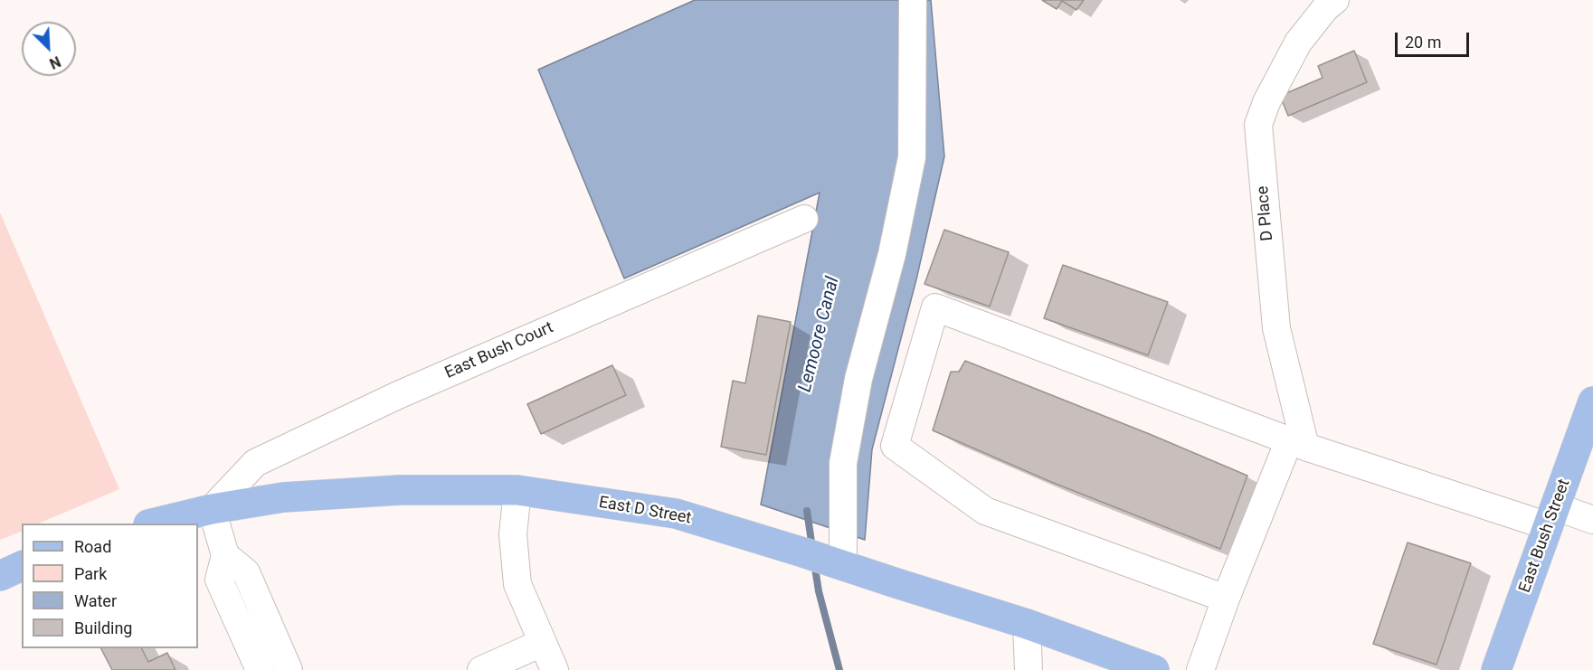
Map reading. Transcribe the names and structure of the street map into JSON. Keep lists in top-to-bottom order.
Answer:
{
  "streets": {
    "main road": ["East D Street", "East Bush Street"],
    "street": ["D Place", "East Bush Court"]
  },
  "crossings": [
    ["East Bush Court", "East D Street"]
  ],
  "water": ["Lemoore Canal"],
  "legend": [
    "Road",
    "Park",
    "Water",
    "Building"
  ],
  "scale_bar": "20 m",
  "north": "bottom right"
}
